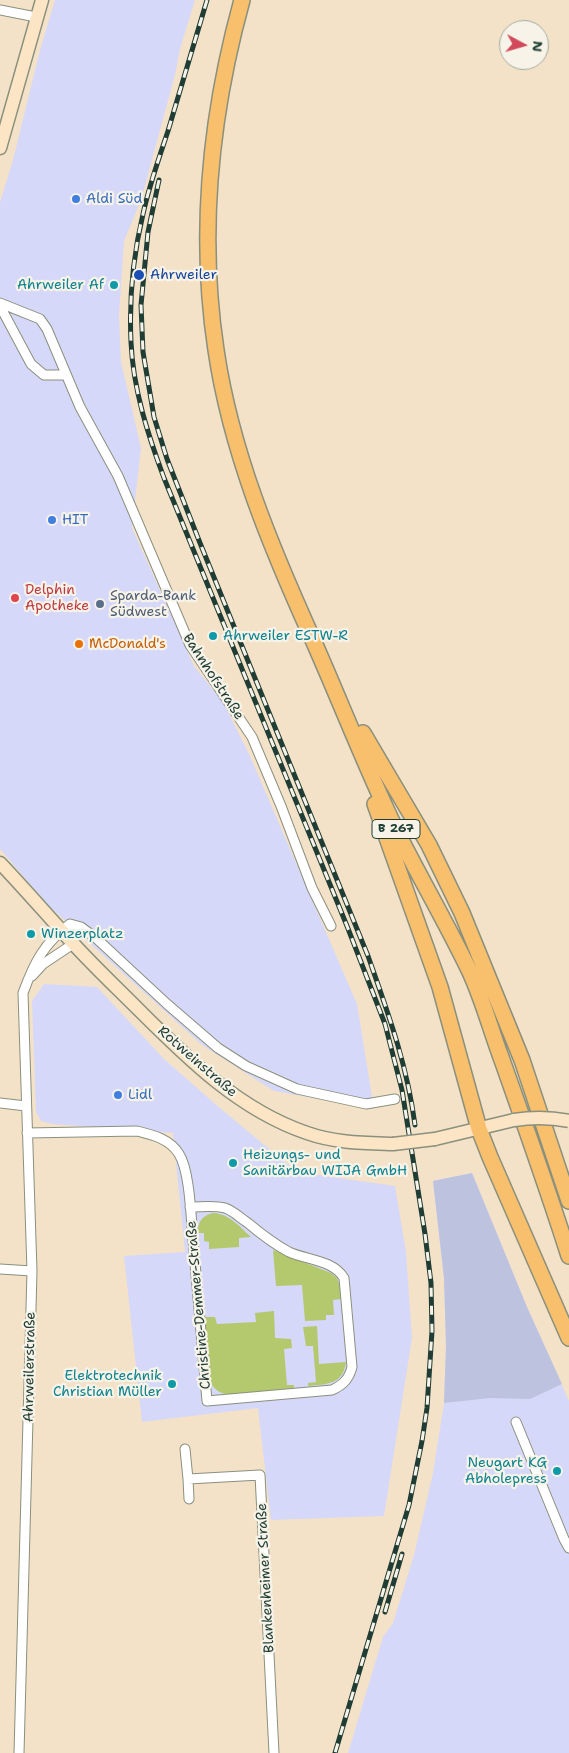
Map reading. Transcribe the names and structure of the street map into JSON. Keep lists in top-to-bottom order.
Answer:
{
  "streets": {
    "main road": ["B 267", "Rotweinstraße"],
    "street": [
      "Bahnhofstraße",
      "Christine-Demmer-Straße",
      "Ahrweilerstraße",
      "Blankenheimer Straße"
    ]
  },
  "crossings": [
    ["B 267", "Rotweinstraße"],
    ["Rotweinstraße", "Ahrweilerstraße"],
    ["Christine-Demmer-Straße", "Ahrweilerstraße"]
  ],
  "places": [
    "Aldi Süd",
    "Ahrweiler",
    "Ahrweiler Af",
    "HIT",
    "Delphin Apotheke",
    "Sparda-Bank Südwest",
    "Ahrweiler ESTW-R",
    "McDonald's",
    "Winzerplatz",
    "Lidl",
    "Heizungs- und Sanitärbau WIJA GmbH",
    "Elektrotechnik Christian Müller",
    "Neugart KG Abholepress"
  ],
  "north": "right"
}
